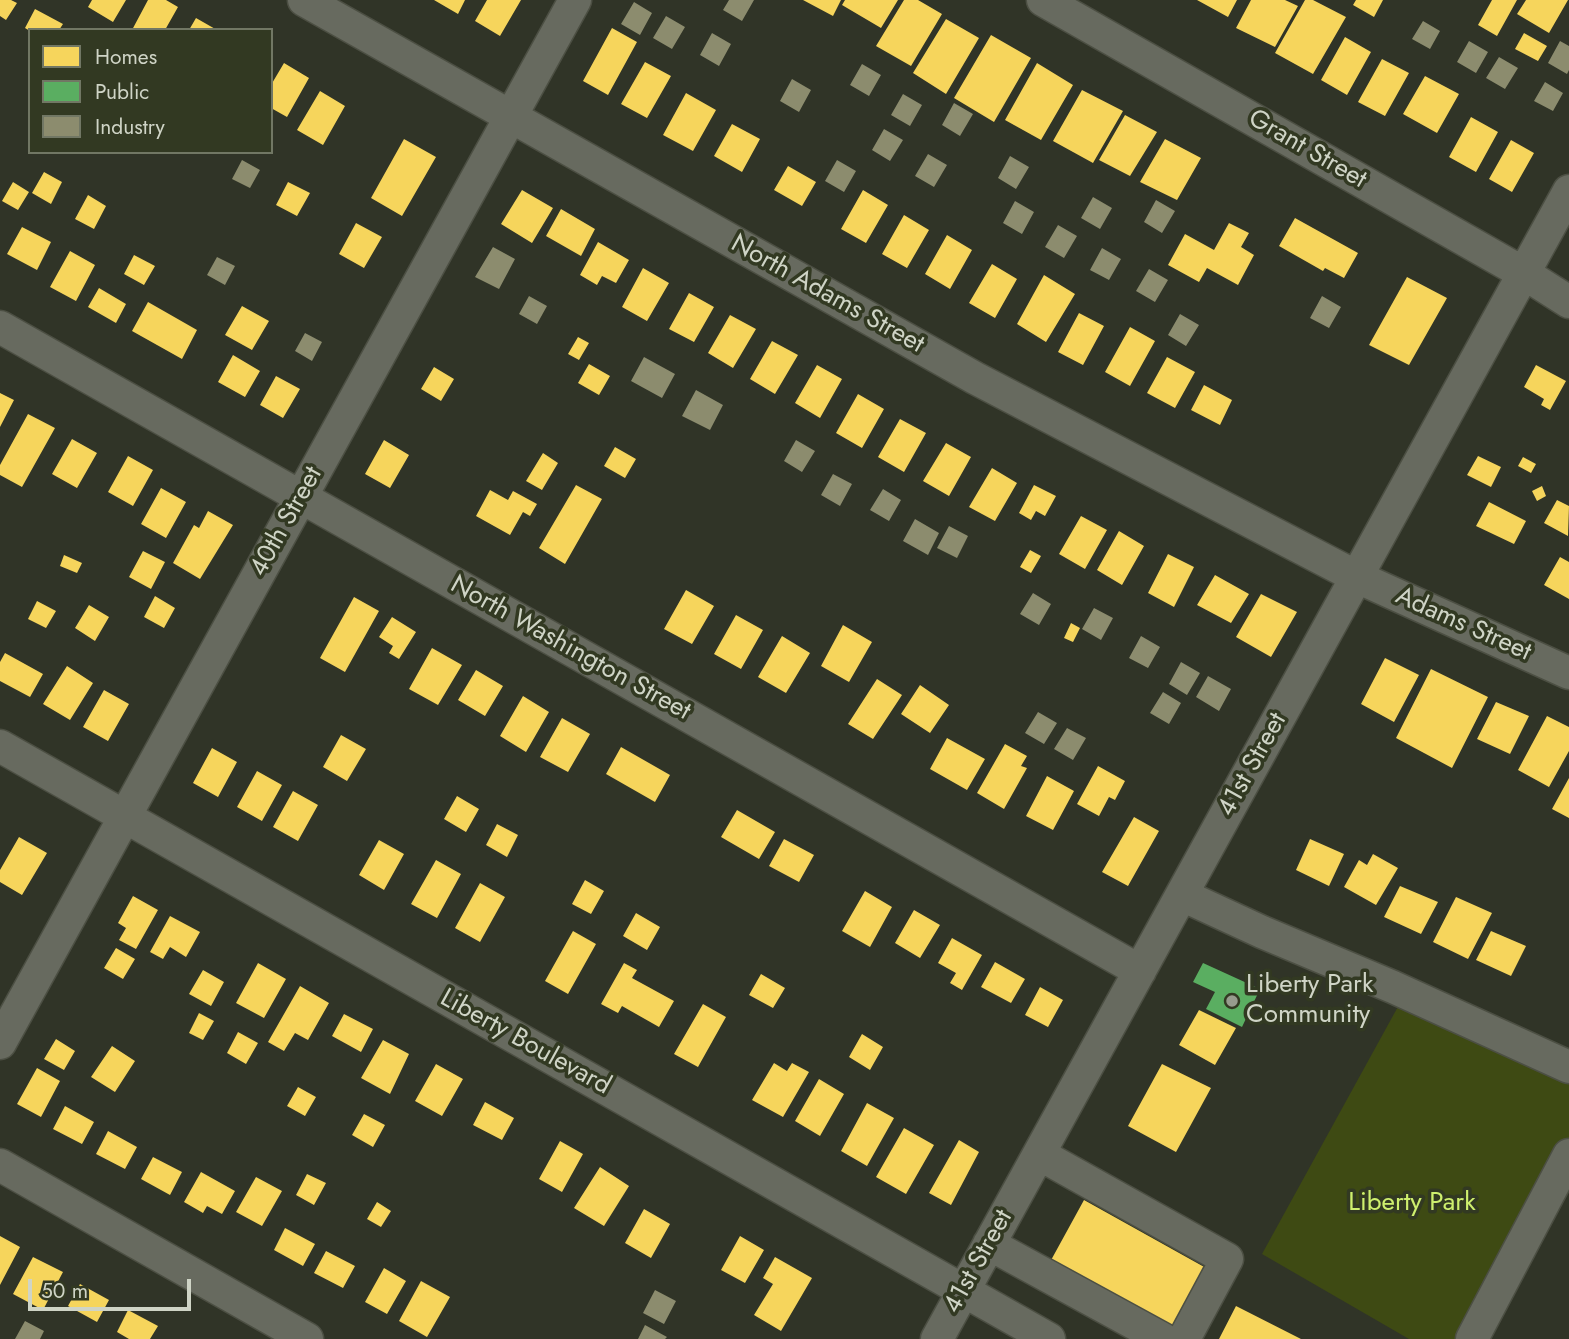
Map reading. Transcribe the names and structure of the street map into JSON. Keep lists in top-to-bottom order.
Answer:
{
  "streets": {
    "street": [
      "Grant Street",
      "North Adams Street",
      "40th Street",
      "Adams Street",
      "North Washington Street",
      "41st Street",
      "Liberty Boulevard"
    ]
  },
  "crossings": [
    ["Grant Street", "41st Street"],
    ["North Adams Street", "40th Street"],
    ["North Adams Street", "Adams Street"],
    ["North Adams Street", "41st Street"],
    ["40th Street", "North Washington Street"],
    ["40th Street", "Liberty Boulevard"],
    ["Adams Street", "41st Street"],
    ["North Washington Street", "41st Street"],
    ["41st Street", "Liberty Boulevard"]
  ],
  "parks": ["Liberty Park"],
  "places": ["Liberty Park Community"],
  "legend": ["Homes", "Public", "Industry"],
  "scale_bar": "50 m"
}
